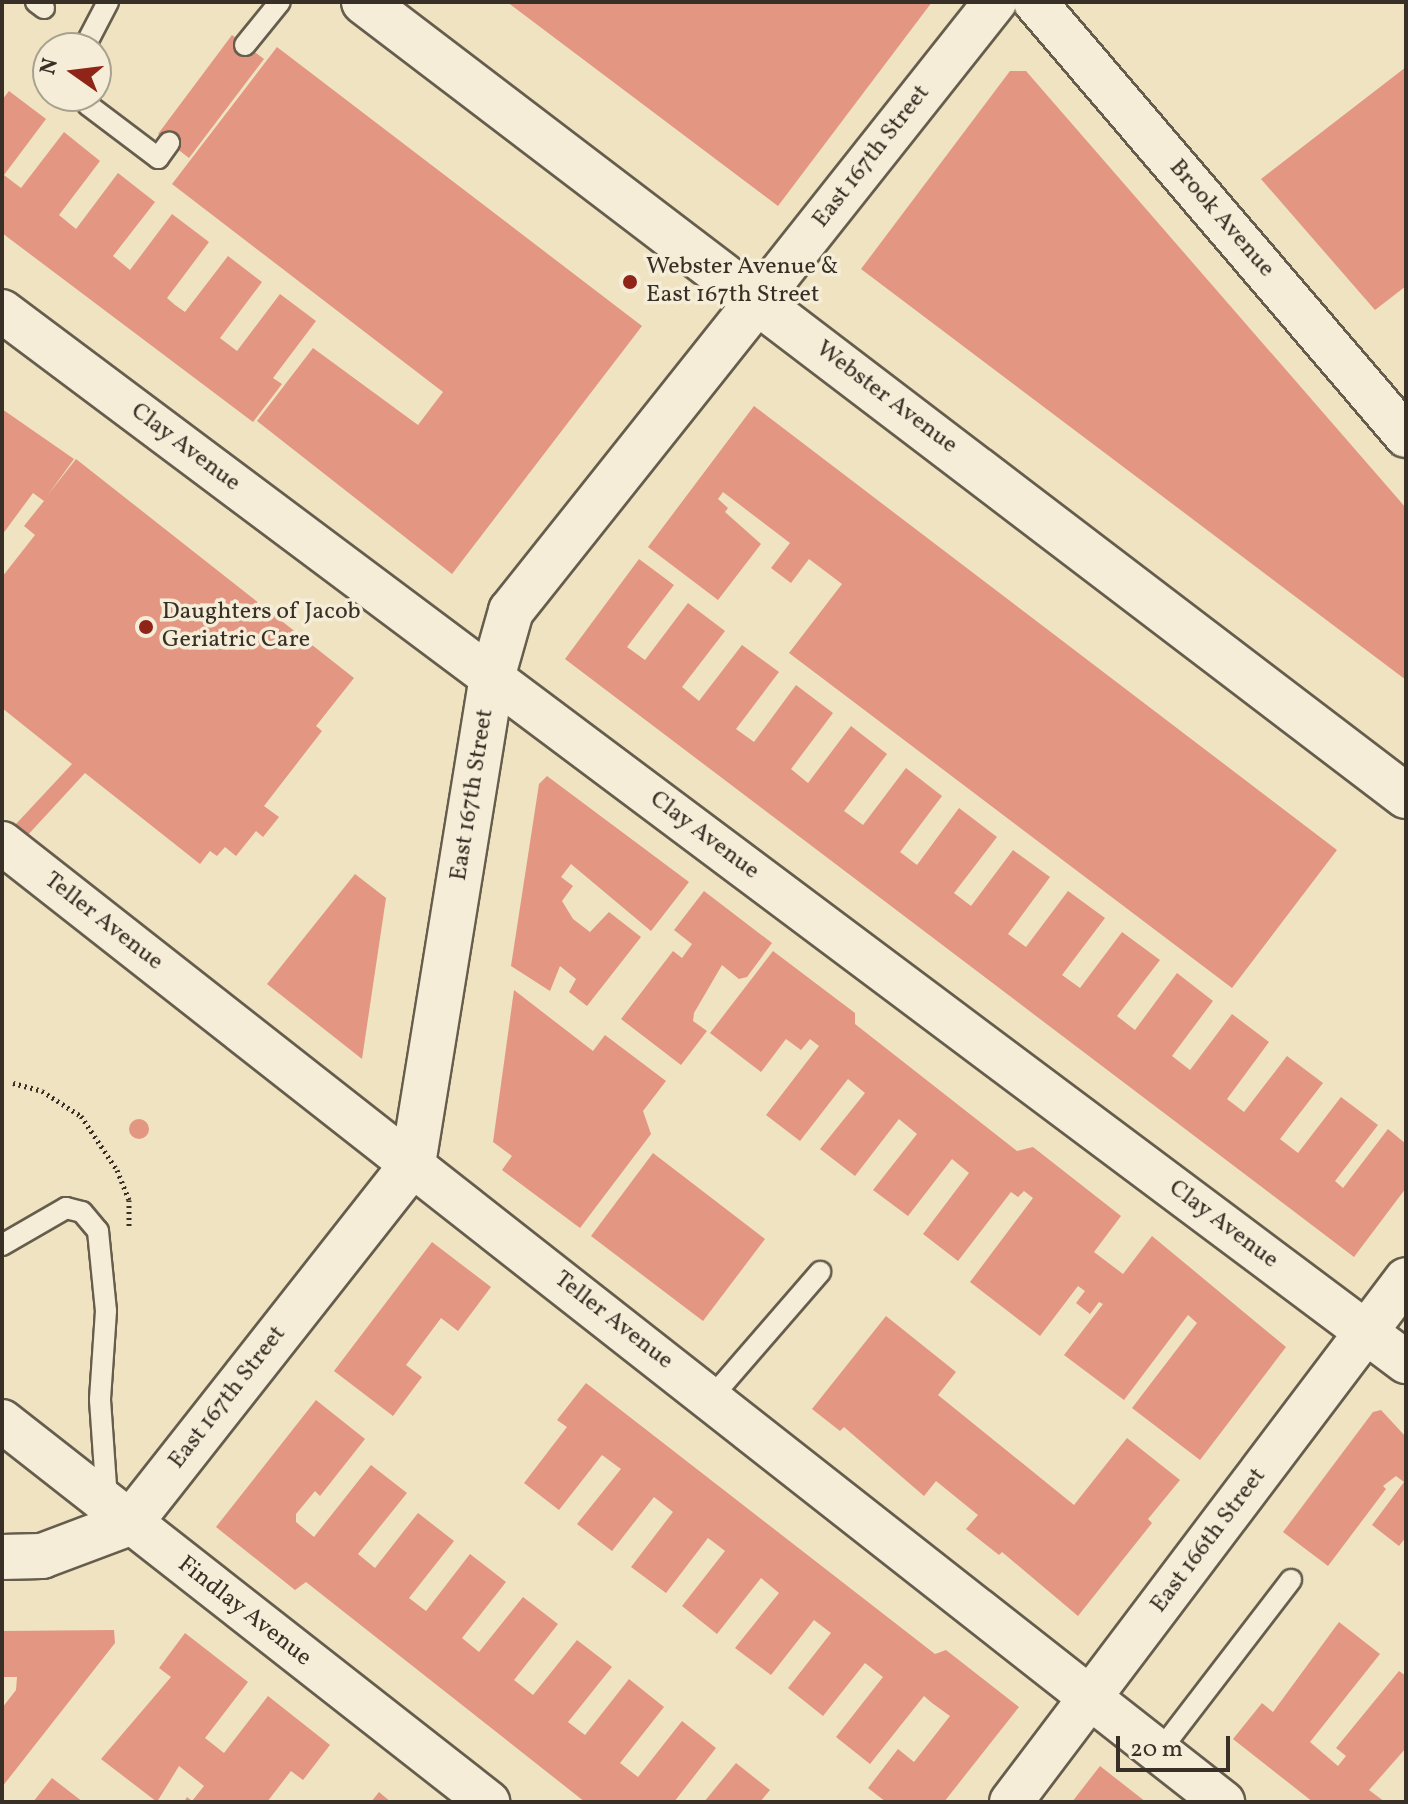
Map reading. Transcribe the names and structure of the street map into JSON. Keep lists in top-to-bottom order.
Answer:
{
  "streets": {
    "street": [
      "East 167th Street",
      "Brook Avenue",
      "Webster Avenue",
      "Clay Avenue",
      "Teller Avenue",
      "East 166th Street",
      "Findlay Avenue"
    ]
  },
  "crossings": [
    ["East 167th Street", "Webster Avenue"],
    ["East 167th Street", "Clay Avenue"],
    ["East 167th Street", "Teller Avenue"],
    ["East 167th Street", "Findlay Avenue"],
    ["Clay Avenue", "East 166th Street"],
    ["Teller Avenue", "East 166th Street"]
  ],
  "places": ["Webster Avenue & East 167th Street", "Daughters of Jacob Geriatric Care"],
  "scale_bar": "20 m",
  "north": "left"
}
